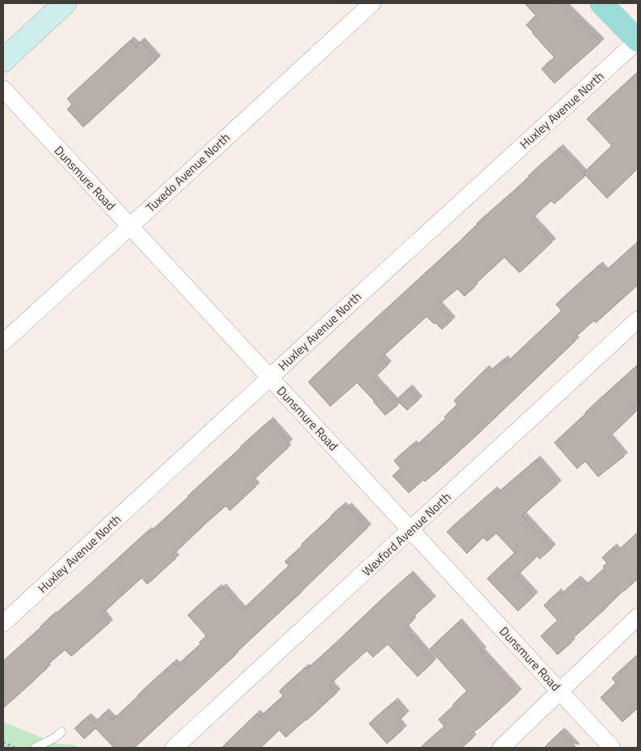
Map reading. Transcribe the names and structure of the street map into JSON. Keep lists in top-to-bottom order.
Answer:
{
  "streets": {
    "street": [
      "Huxley Avenue North",
      "Tuxedo Avenue North",
      "Dunsmure Road",
      "Wexford Avenue North"
    ]
  },
  "crossings": [
    ["Huxley Avenue North", "Dunsmure Road"],
    ["Tuxedo Avenue North", "Dunsmure Road"],
    ["Dunsmure Road", "Wexford Avenue North"]
  ]
}
